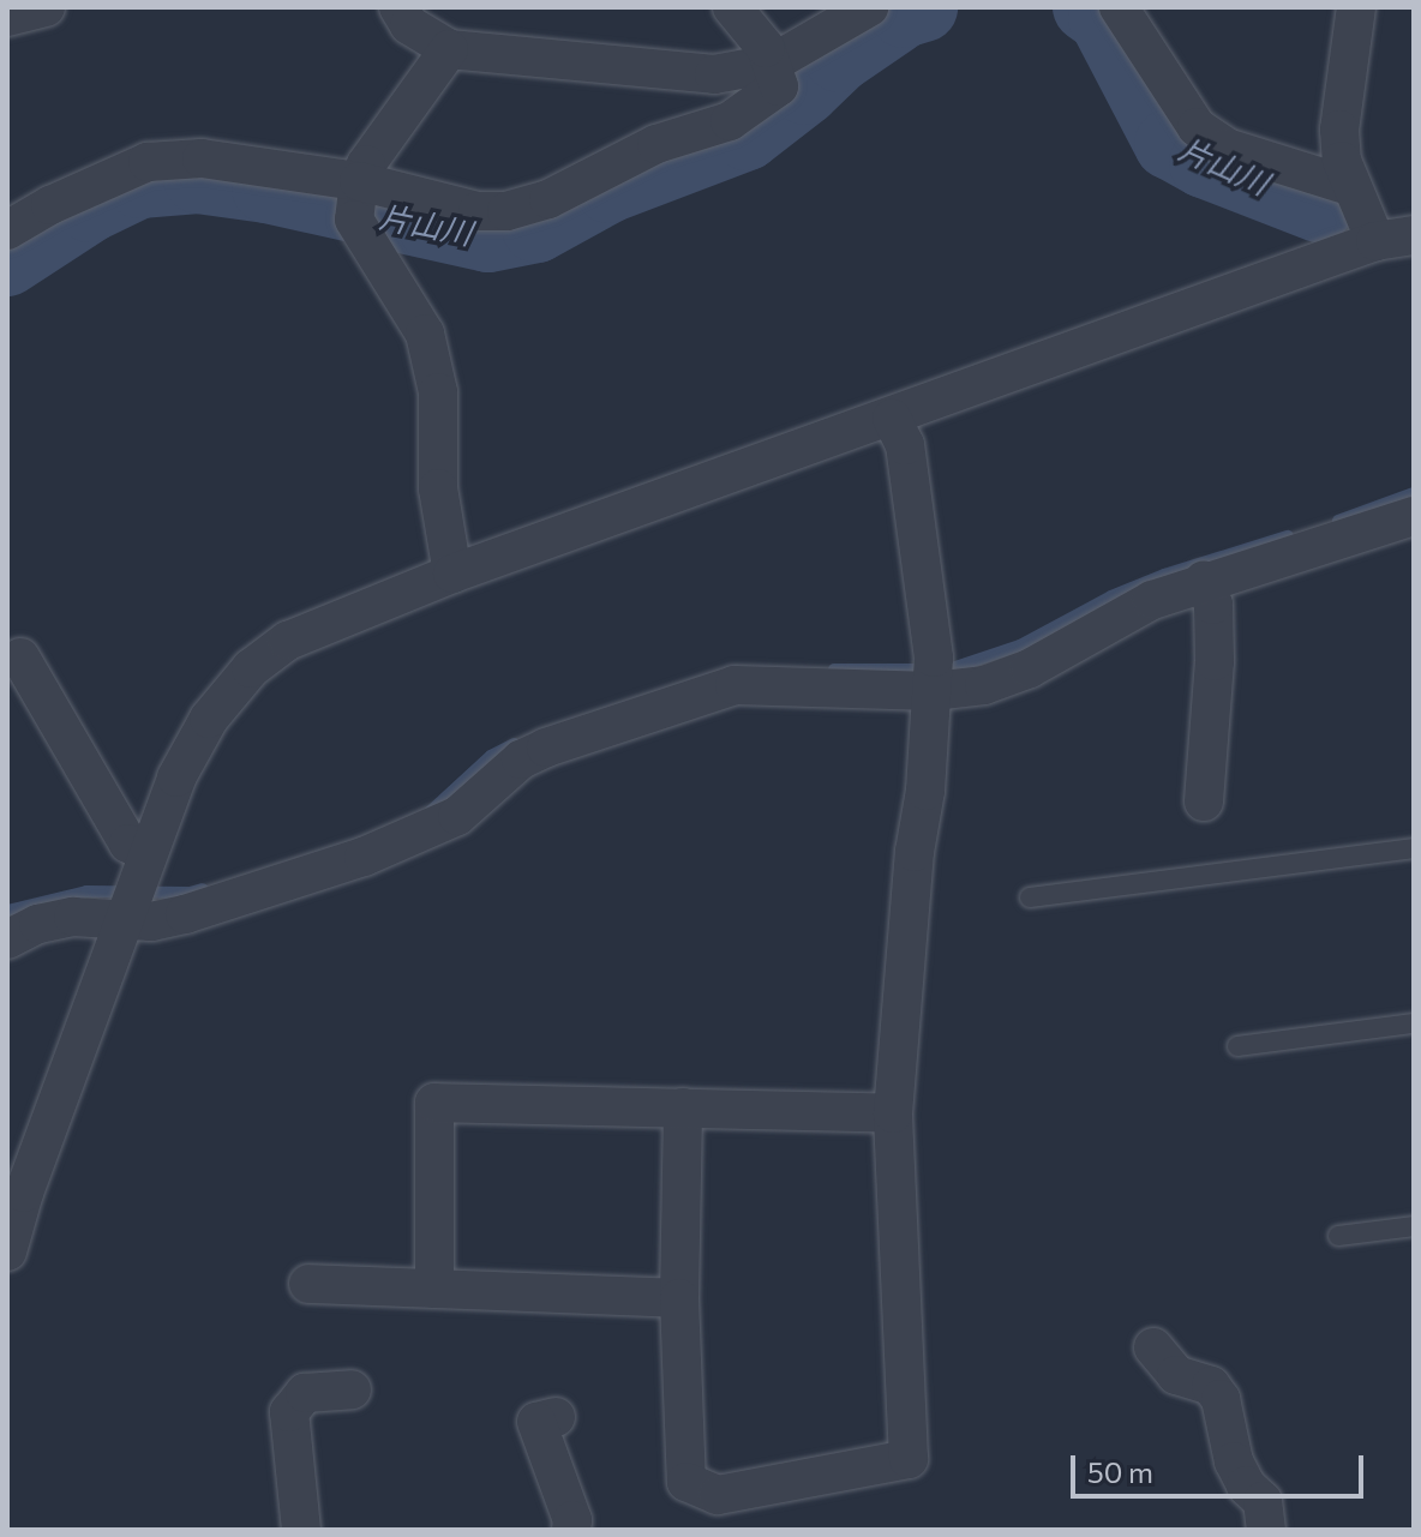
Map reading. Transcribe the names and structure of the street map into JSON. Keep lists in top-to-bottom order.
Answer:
{
  "water": ["片山川"],
  "scale_bar": "50 m"
}
